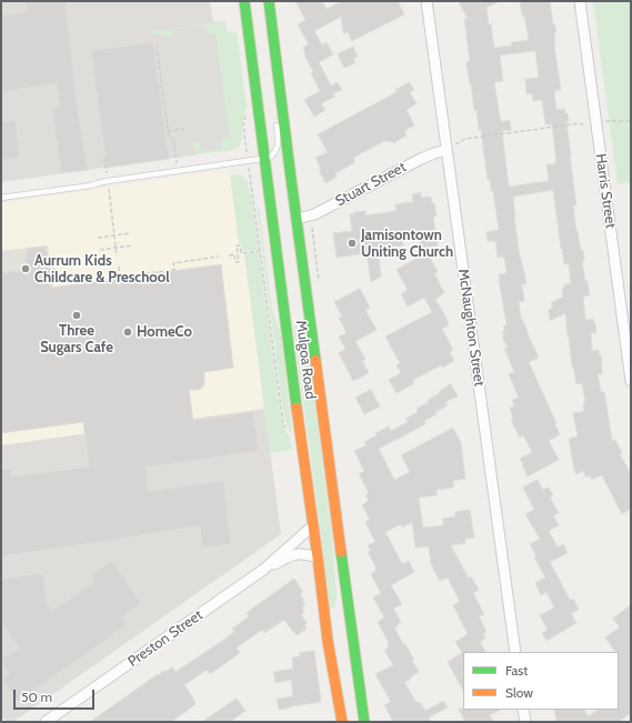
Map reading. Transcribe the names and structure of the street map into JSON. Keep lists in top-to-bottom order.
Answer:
{
  "streets": {
    "main road": ["Mulgoa Road"],
    "street": [
      "Stuart Street",
      "Harris Street",
      "McNaughton Street",
      "Preston Street"
    ]
  },
  "crossings": [
    ["Stuart Street", "McNaughton Street"],
    ["Stuart Street", "Mulgoa Road"],
    ["Mulgoa Road", "Preston Street"]
  ],
  "places": [
    "Jamisontown Uniting Church",
    "Aurrum Kids Childcare & Preschool",
    "Three Sugars Cafe",
    "HomeCo"
  ],
  "legend": ["Fast", "Slow"],
  "scale_bar": "50 m"
}
